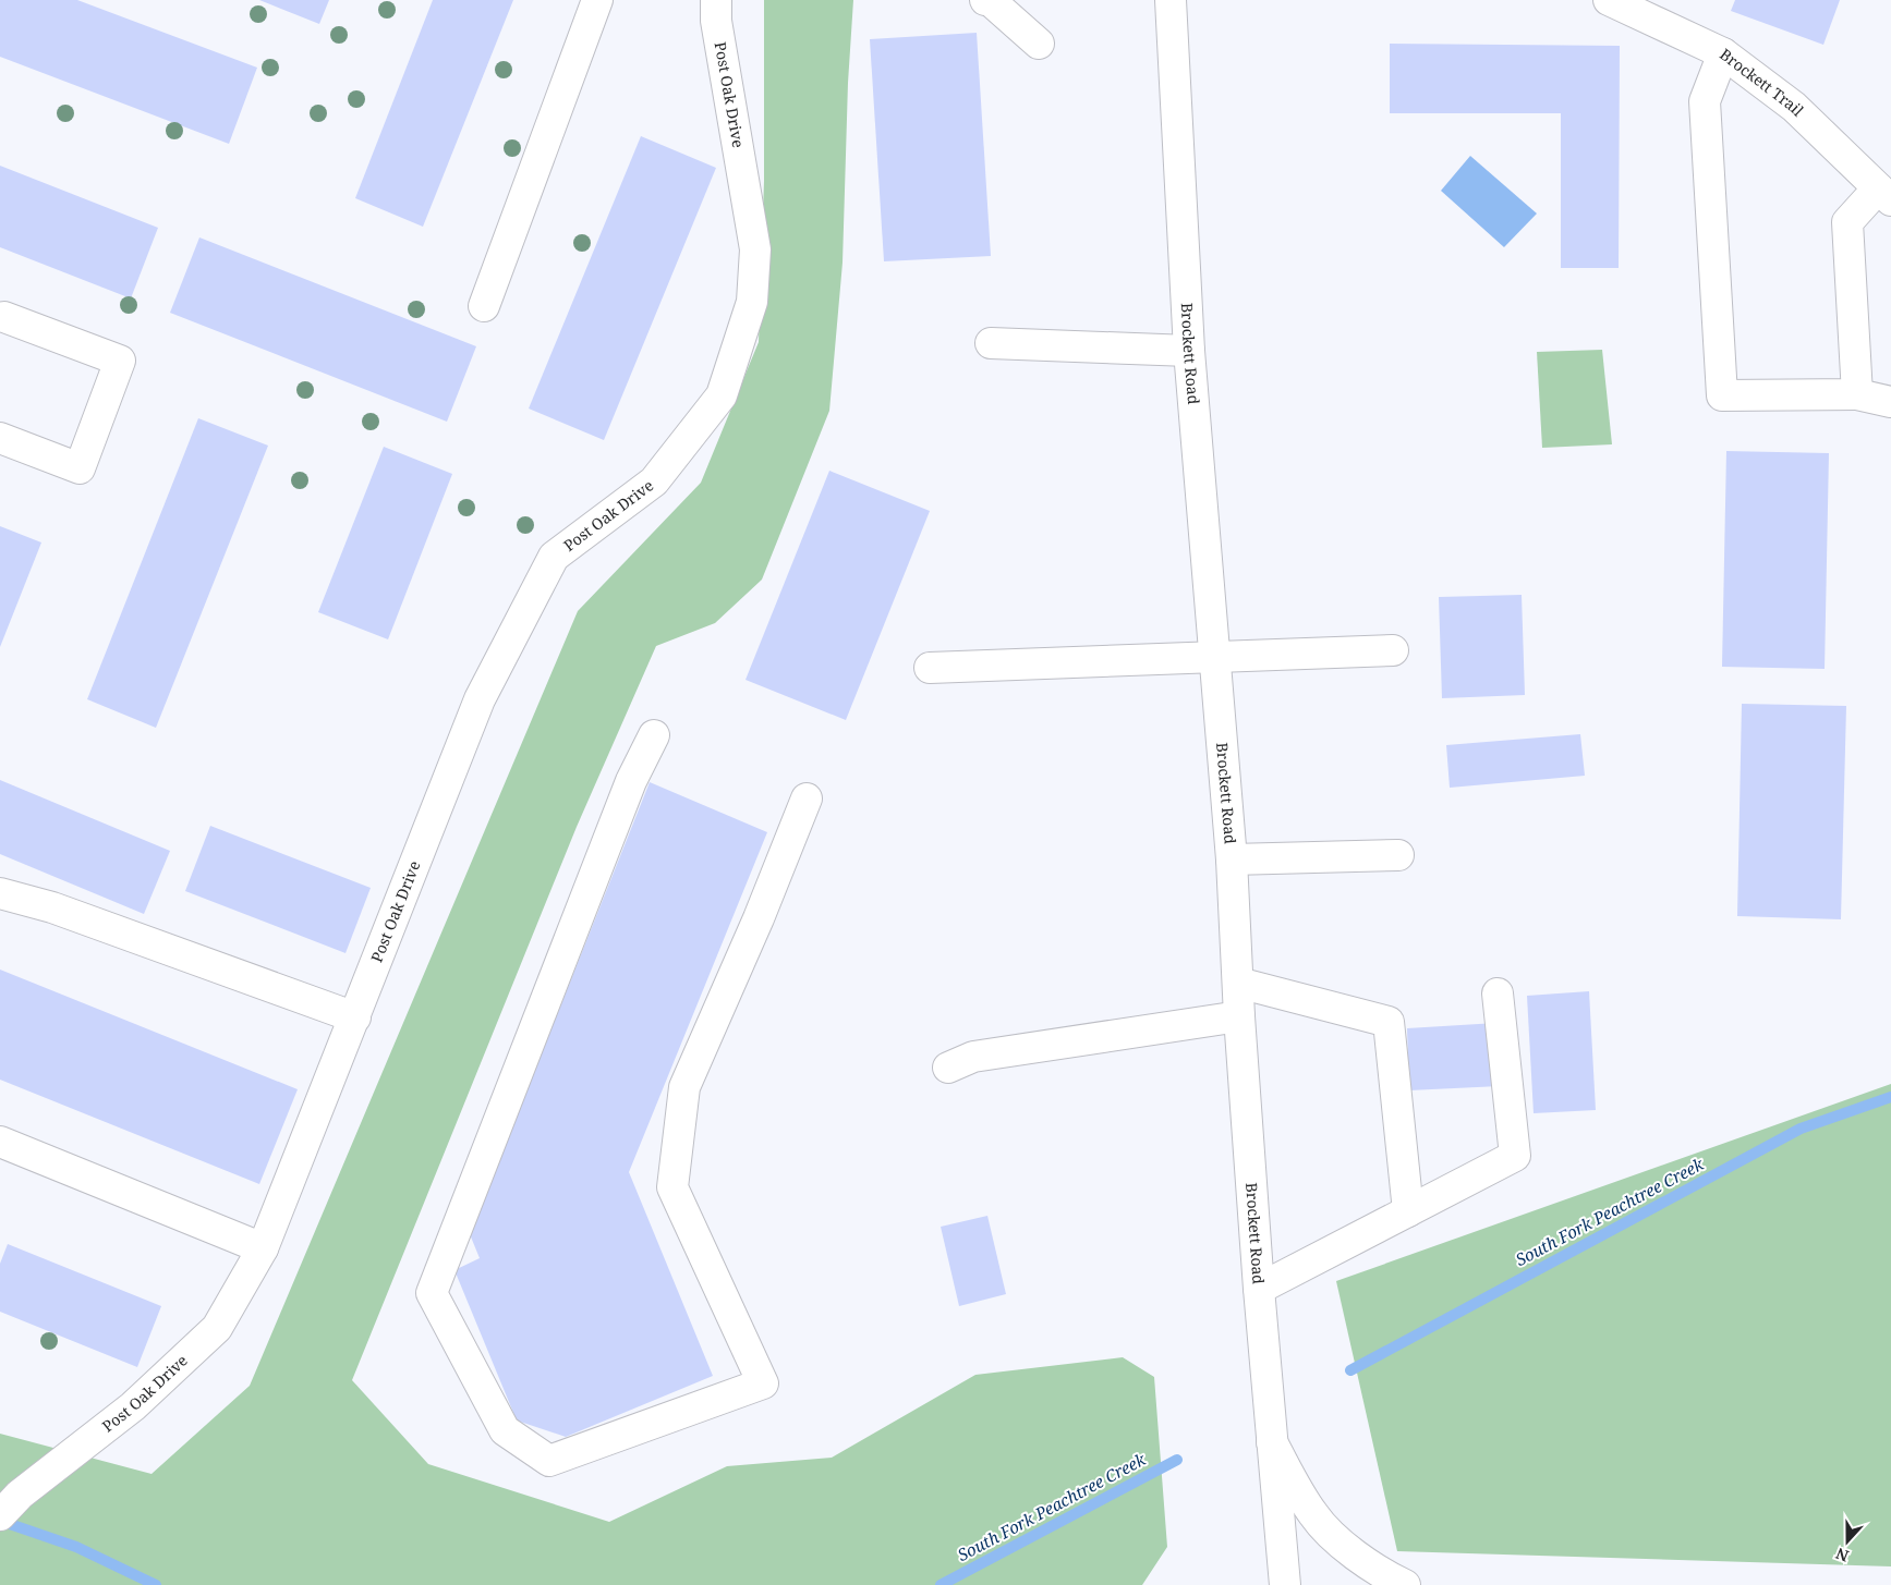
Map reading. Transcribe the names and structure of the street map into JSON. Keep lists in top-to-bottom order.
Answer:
{
  "streets": {
    "main road": ["Brockett Trail", "Post Oak Drive", "Brockett Road"]
  },
  "water": ["South Fork Peachtree Creek"],
  "north": "bottom"
}
